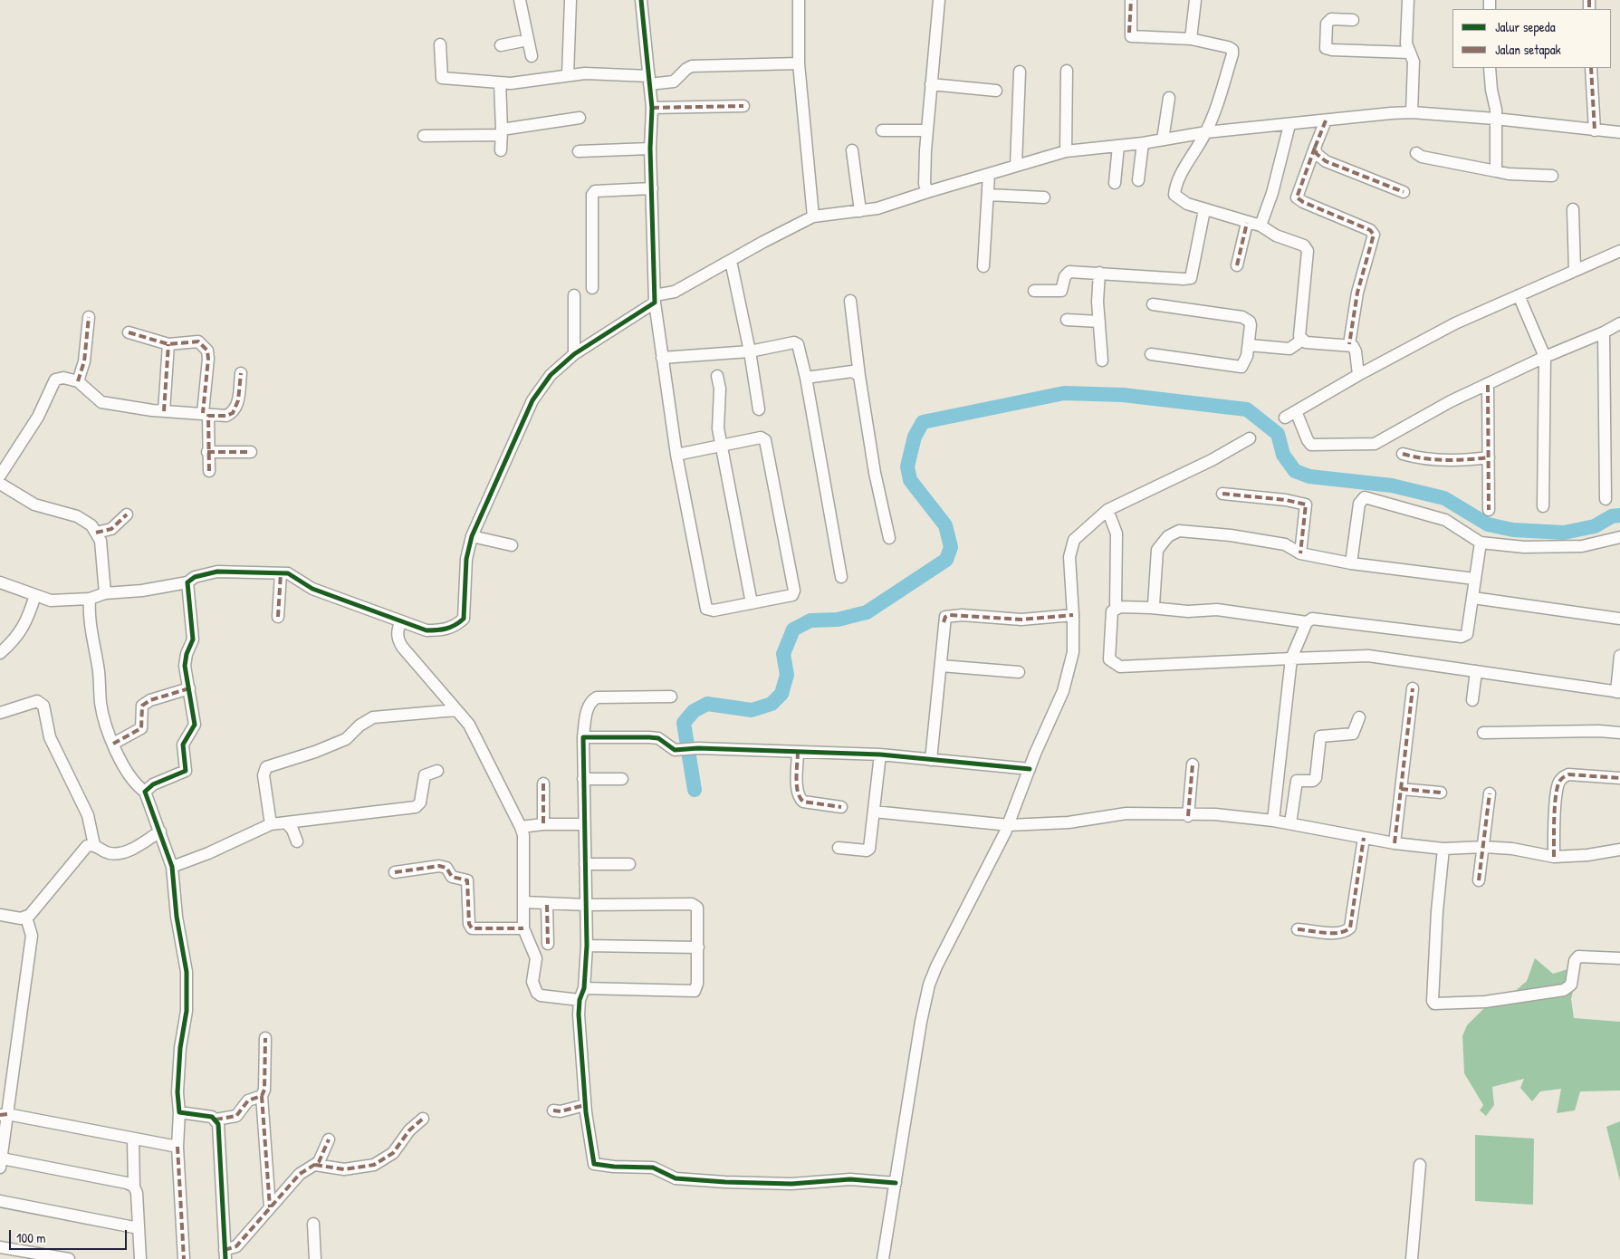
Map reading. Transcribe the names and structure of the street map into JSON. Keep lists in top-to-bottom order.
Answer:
{
  "legend": ["Jalur sepeda", "Jalan setapak"],
  "scale_bar": "100 m"
}
